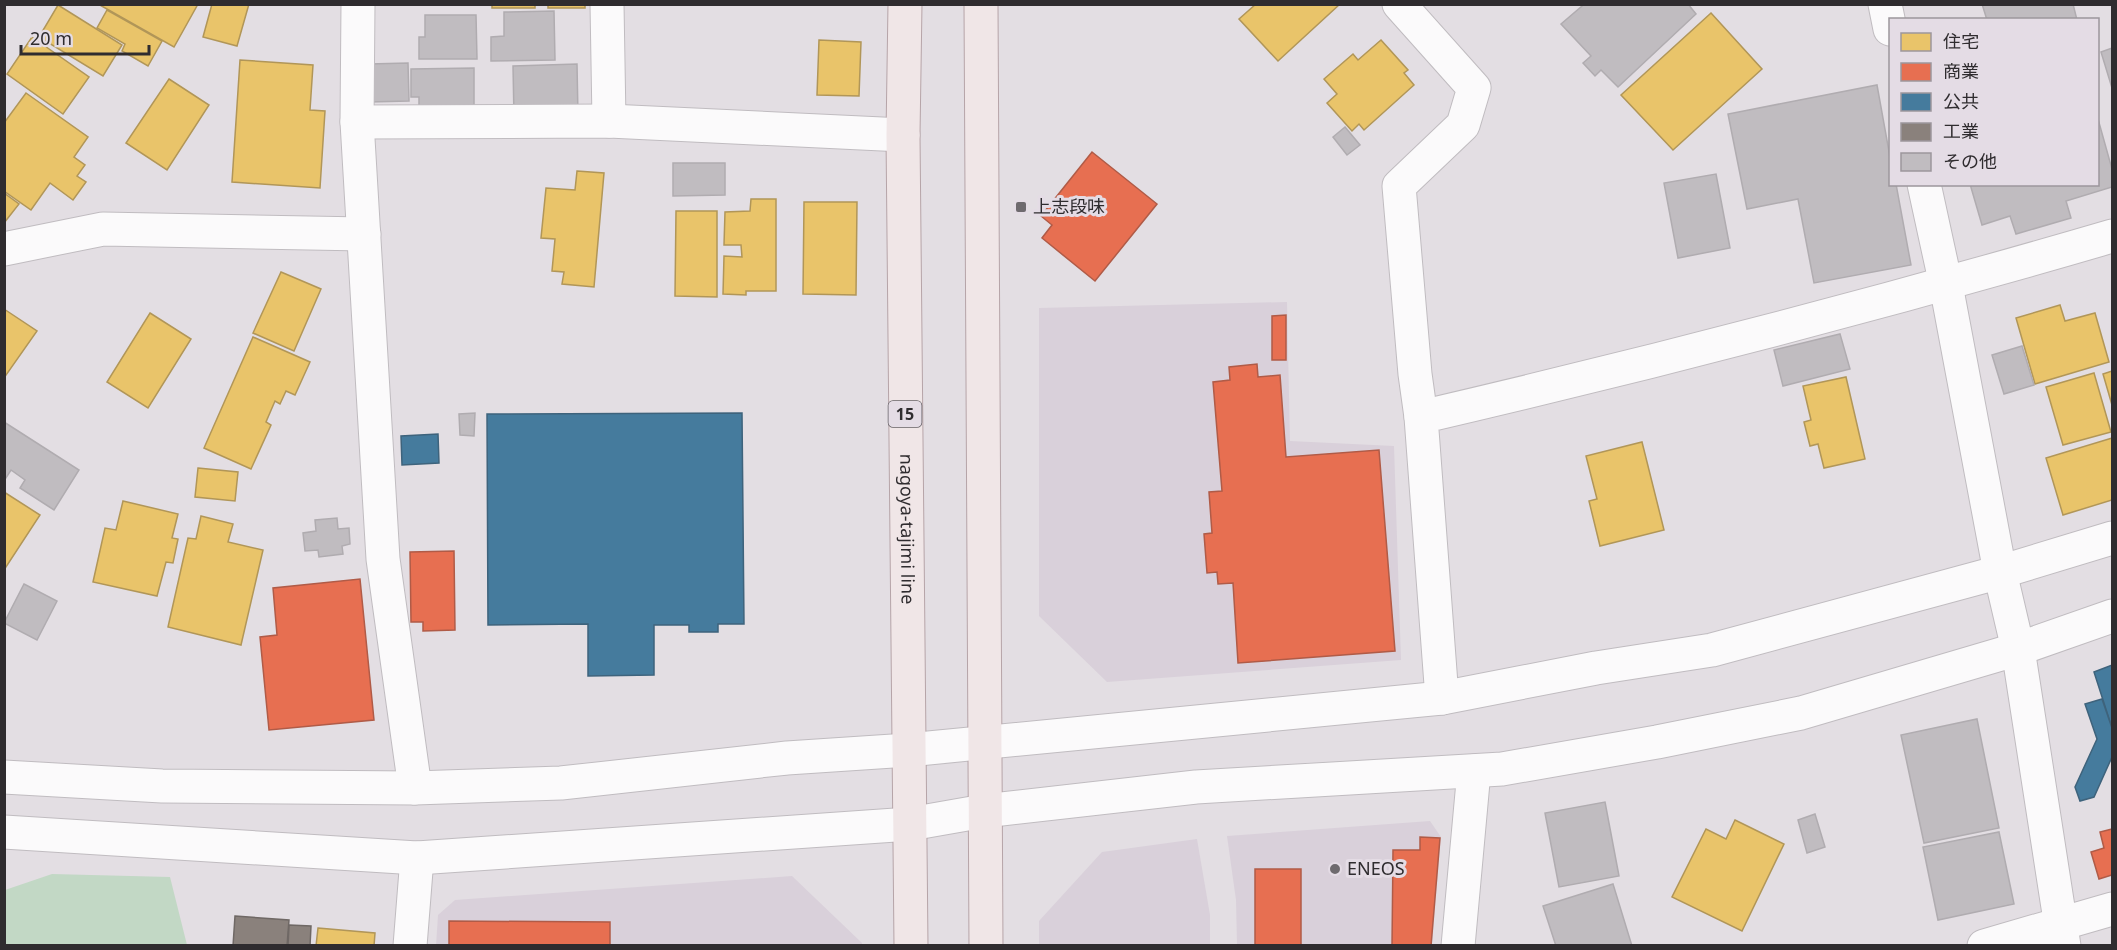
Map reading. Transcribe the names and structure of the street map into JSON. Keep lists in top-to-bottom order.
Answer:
{
  "streets": {
    "main road": ["15", "nagoya-tajimi line"]
  },
  "places": {
    "transit": ["上志段味"],
    "other": ["ENEOS"]
  },
  "legend": [
    "住宅",
    "商業",
    "公共",
    "工業",
    "その他"
  ],
  "scale_bar": "20 m"
}
